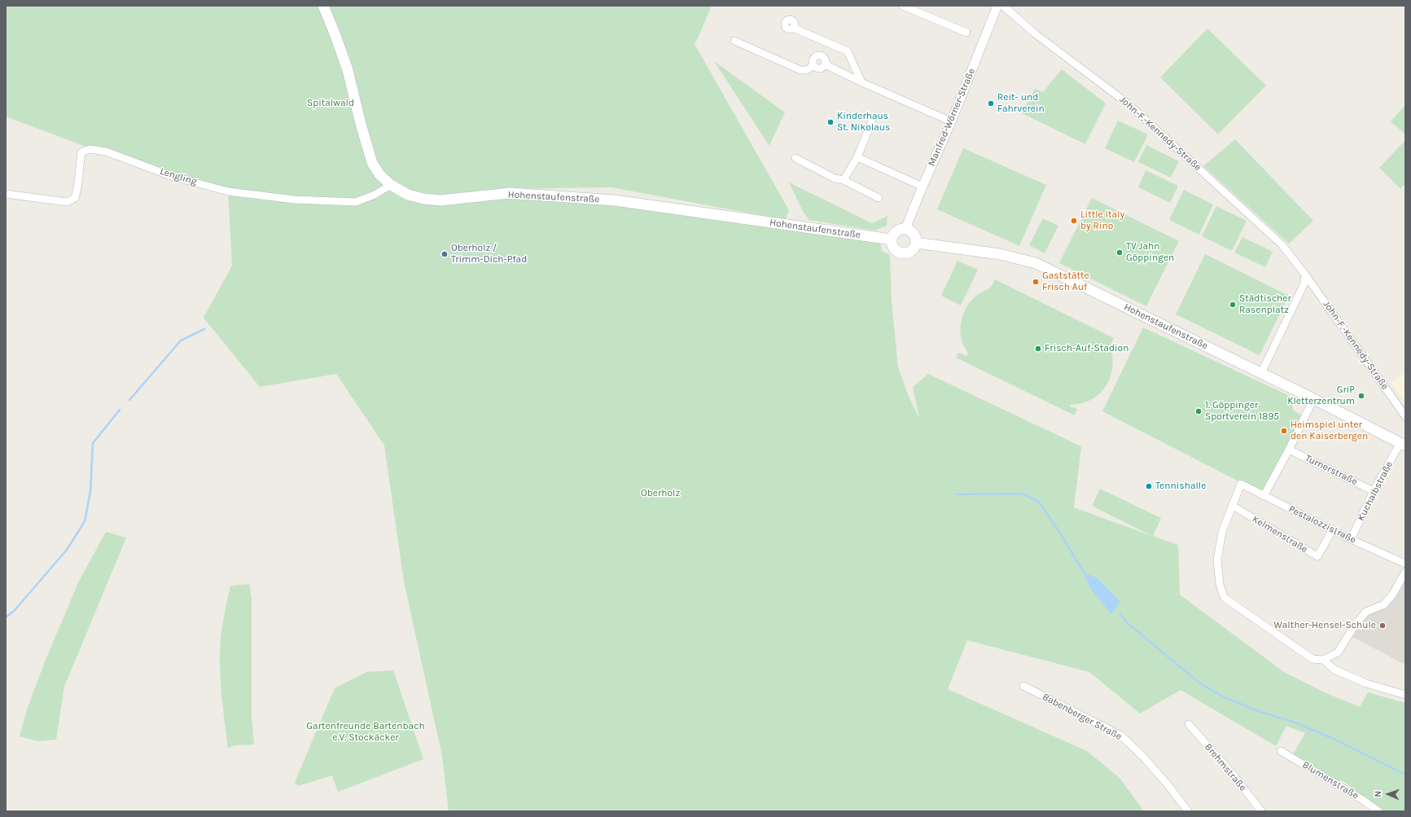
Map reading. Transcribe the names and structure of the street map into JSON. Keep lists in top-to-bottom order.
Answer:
{
  "streets": {
    "main road": ["Hohenstaufenstraße"],
    "street": [
      "Manfred-Wörner-Straße",
      "John-F.-Kennedy-Straße",
      "Lengling",
      "Turnerstraße",
      "Kuchalbstraße",
      "Pestalozzistraße",
      "Kelmenstraße",
      "Babenberger Straße",
      "Brehmstraße",
      "Blumenstraße"
    ]
  },
  "crossings": [
    ["Manfred-Wörner-Straße", "Hohenstaufenstraße"],
    ["Lengling", "Hohenstaufenstraße"],
    ["Hohenstaufenstraße", "Kuchalbstraße"],
    ["Turnerstraße", "Kuchalbstraße"],
    ["Kuchalbstraße", "Pestalozzistraße"],
    ["Pestalozzistraße", "Kelmenstraße"]
  ],
  "parks": ["Spitalwald", "Oberholz", "Gartenfreunde Bartenbach e.V. Stockäcker"],
  "places": [
    "Reit- und Fahrverein",
    "Kinderhaus St. Nikolaus",
    "Little Italy by Rino",
    "TV Jahn Göppingen",
    "Oberholz / Trimm-Dich-Pfad",
    "Gaststätte Frisch Auf",
    "Städtischer Rasenplatz",
    "Frisch-Auf-Stadion",
    "GriP Kletterzentrum",
    "1. Göppinger Sportverein 1895",
    "Heimspiel unter den Kaiserbergen",
    "Tennishalle",
    "Walther-Hensel-Schule"
  ],
  "north": "left"
}
